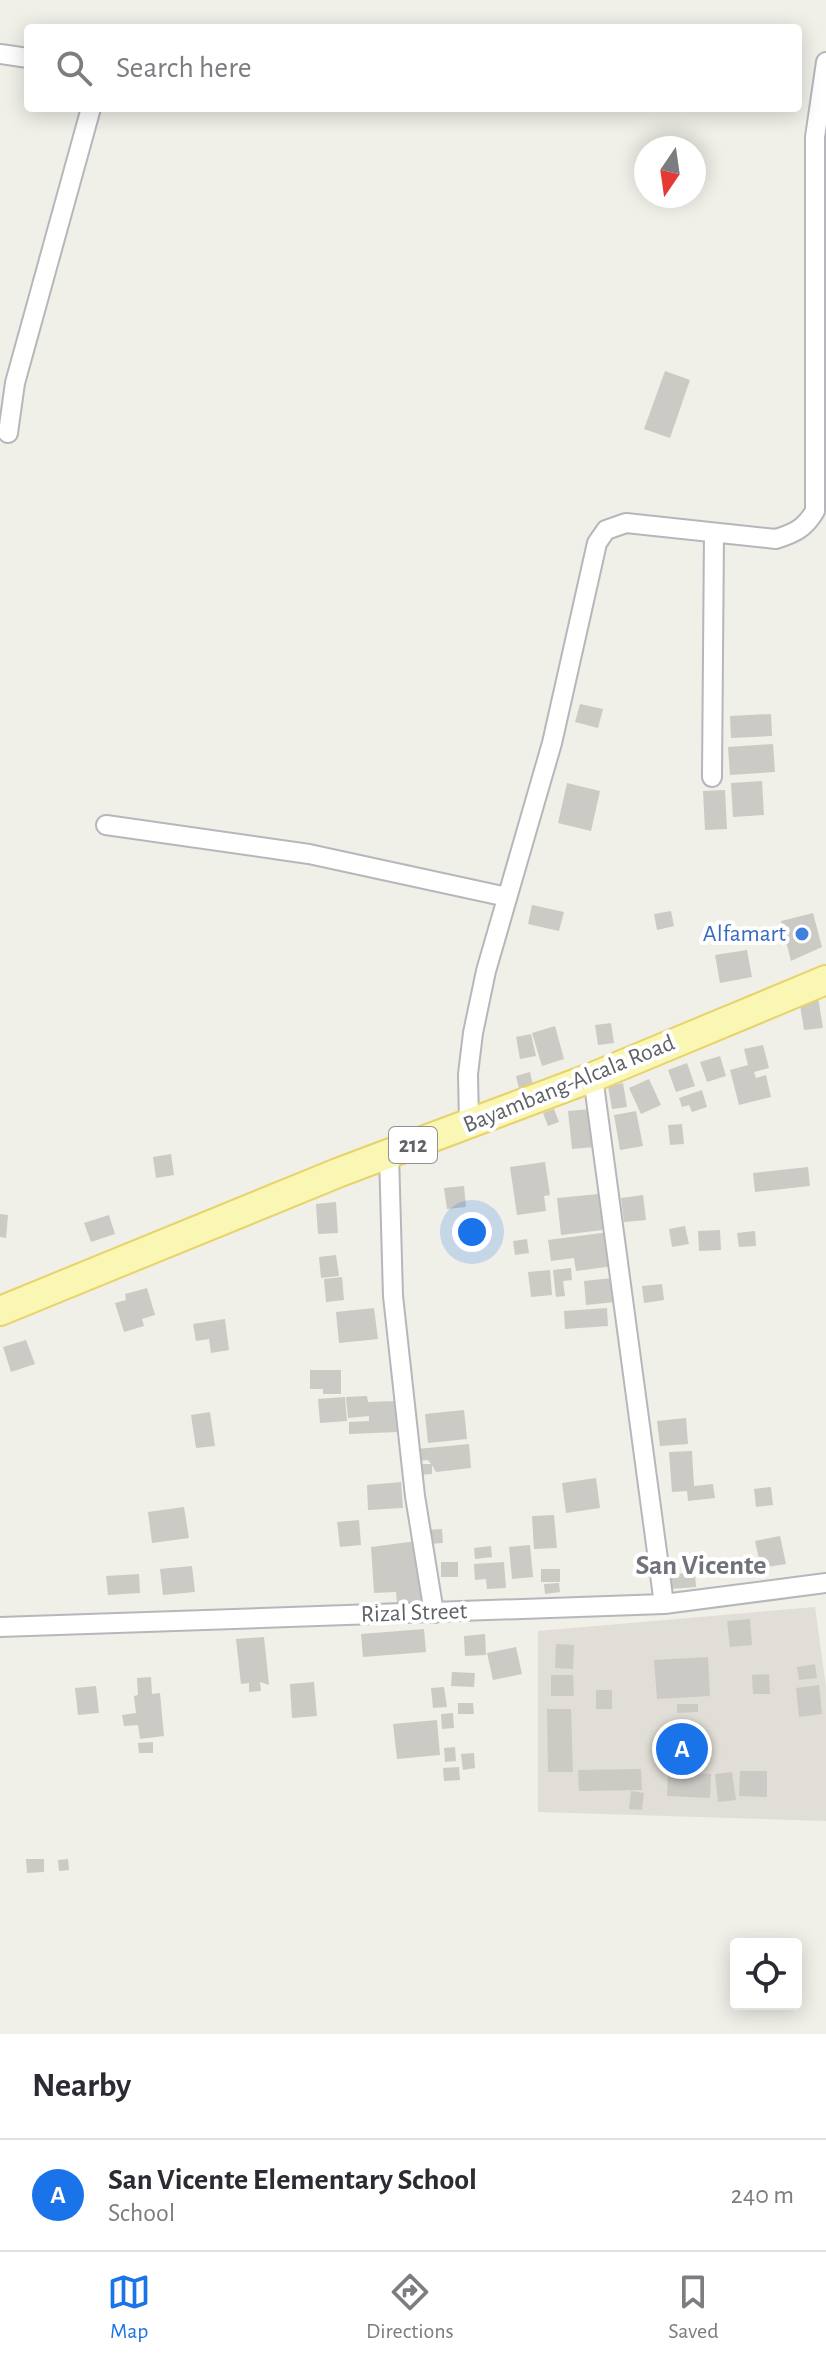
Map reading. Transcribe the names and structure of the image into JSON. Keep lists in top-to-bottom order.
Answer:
{
  "streets": {
    "main road": ["Bayambang-Alcala Road", "212"],
    "street": ["Rizal Street"]
  },
  "districts": ["San Vicente"],
  "places": ["Alfamart"],
  "north": "bottom",
  "page": {
    "search": "Search here",
    "pins": "A",
    "heading": "Nearby",
    "list": [
      {
        "mark": "A",
        "name": "San Vicente Elementary School",
        "note": "School",
        "value": "240 m"
      }
    ],
    "nav": ["Map", "Directions", "Saved"]
  }
}
